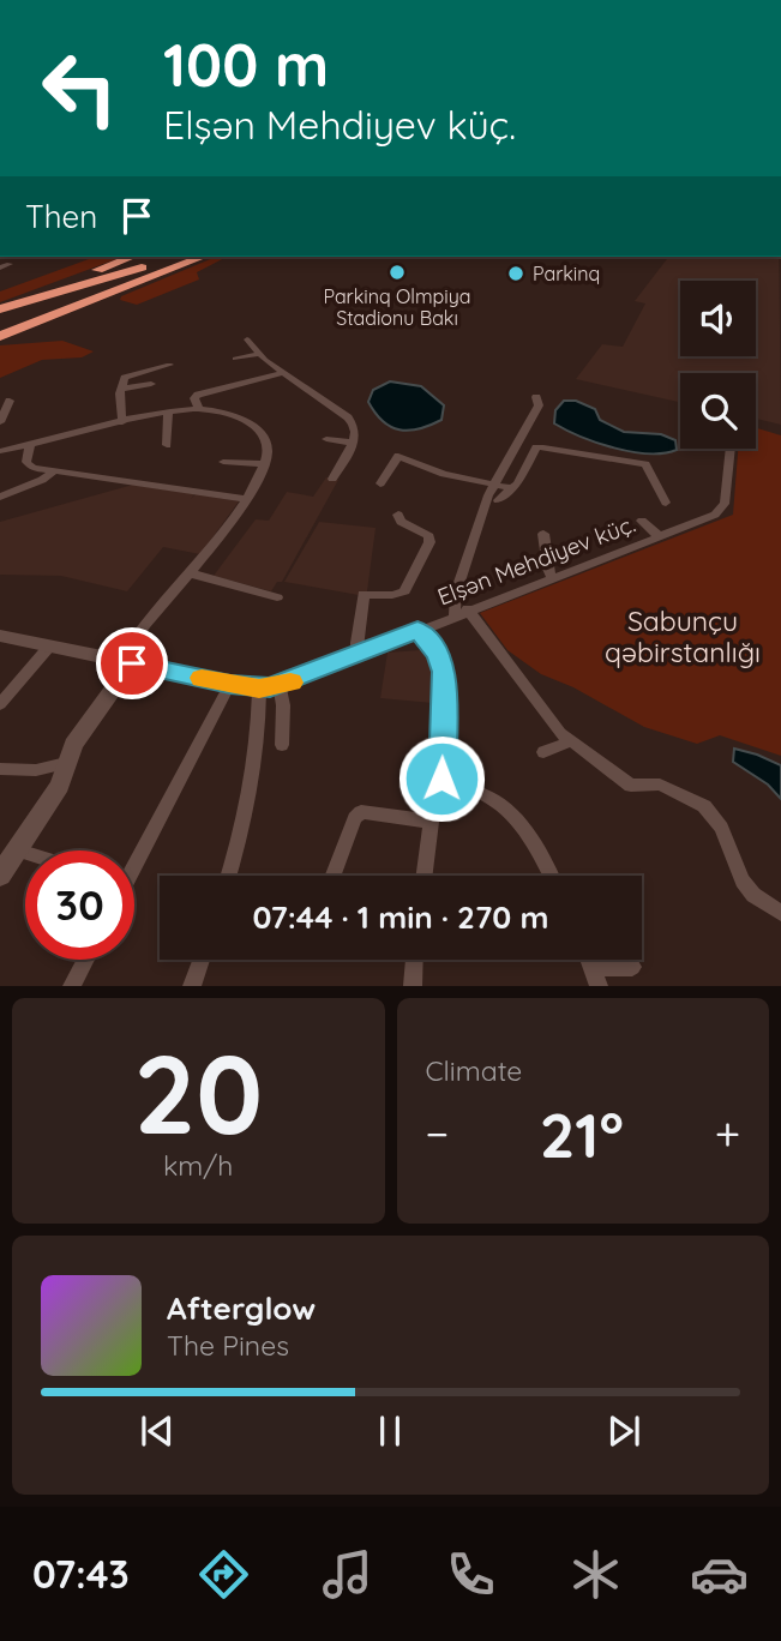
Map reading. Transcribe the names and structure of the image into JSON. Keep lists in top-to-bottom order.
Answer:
{
  "streets": {
    "street": ["Elşən Mehdiyev küç."]
  },
  "parks": ["Sabunçu qəbirstanlığı"],
  "places": ["Parkinq Olmpiya Stadionu Bakı", "Parkinq"],
  "page": {
    "turn": ["100 m", "Elşən Mehdiyev küç."],
    "then": "Then",
    "limit": "30",
    "trip": "07:44 · 1 min · 270 m",
    "tile": [
      ["20", "km/h"],
      "Climate"
    ],
    "heat": ["−", "21°", "+"],
    "song": ["Afterglow", "The Pines"],
    "tabs": "07:43"
  }
}
